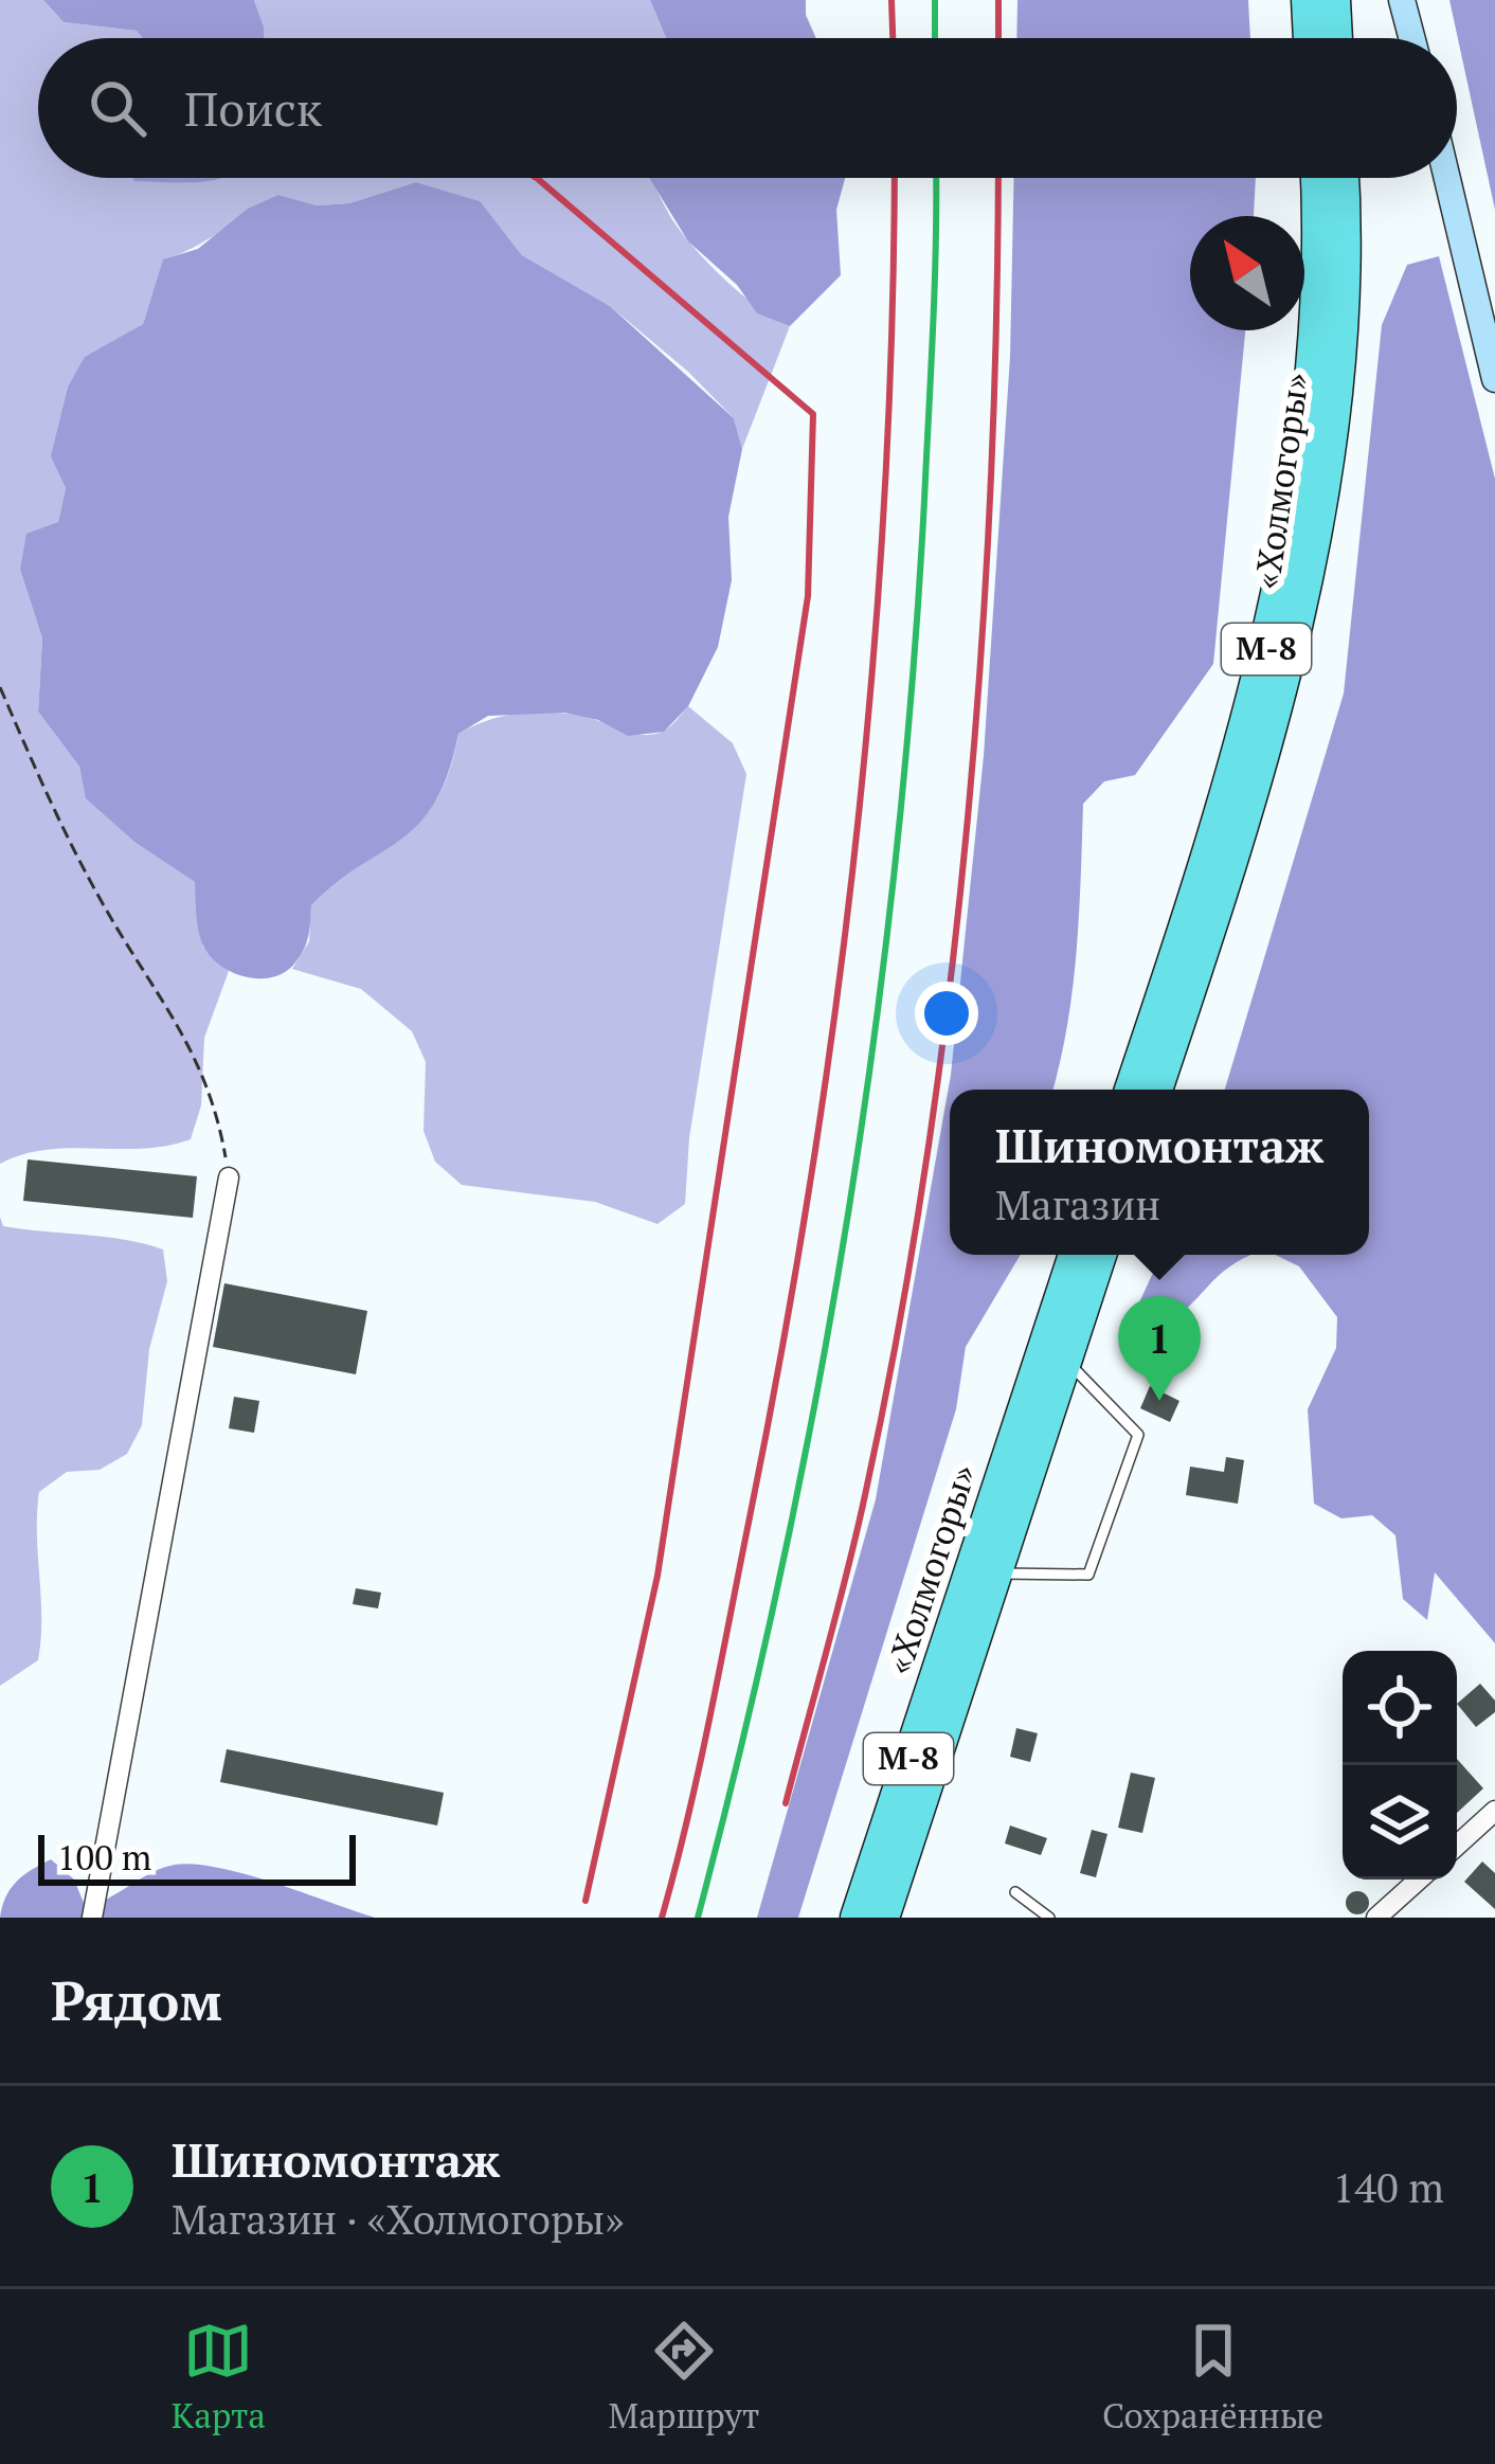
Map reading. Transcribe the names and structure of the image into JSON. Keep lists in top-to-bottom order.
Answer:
{
  "streets": {
    "highway": ["«Холмогоры»", "М-8"]
  },
  "scale_bar": "100 m",
  "north": "top left",
  "page": {
    "search": "Поиск",
    "popup": ["Шиномонтаж", "Магазин"],
    "pins": "1",
    "scale": "100 m",
    "heading": "Рядом",
    "list": [
      {
        "mark": "1",
        "name": "Шиномонтаж",
        "note": "Магазин · «Холмогоры»",
        "value": "140 m"
      }
    ],
    "nav": ["Карта", "Маршрут", "Сохранённые"]
  }
}
